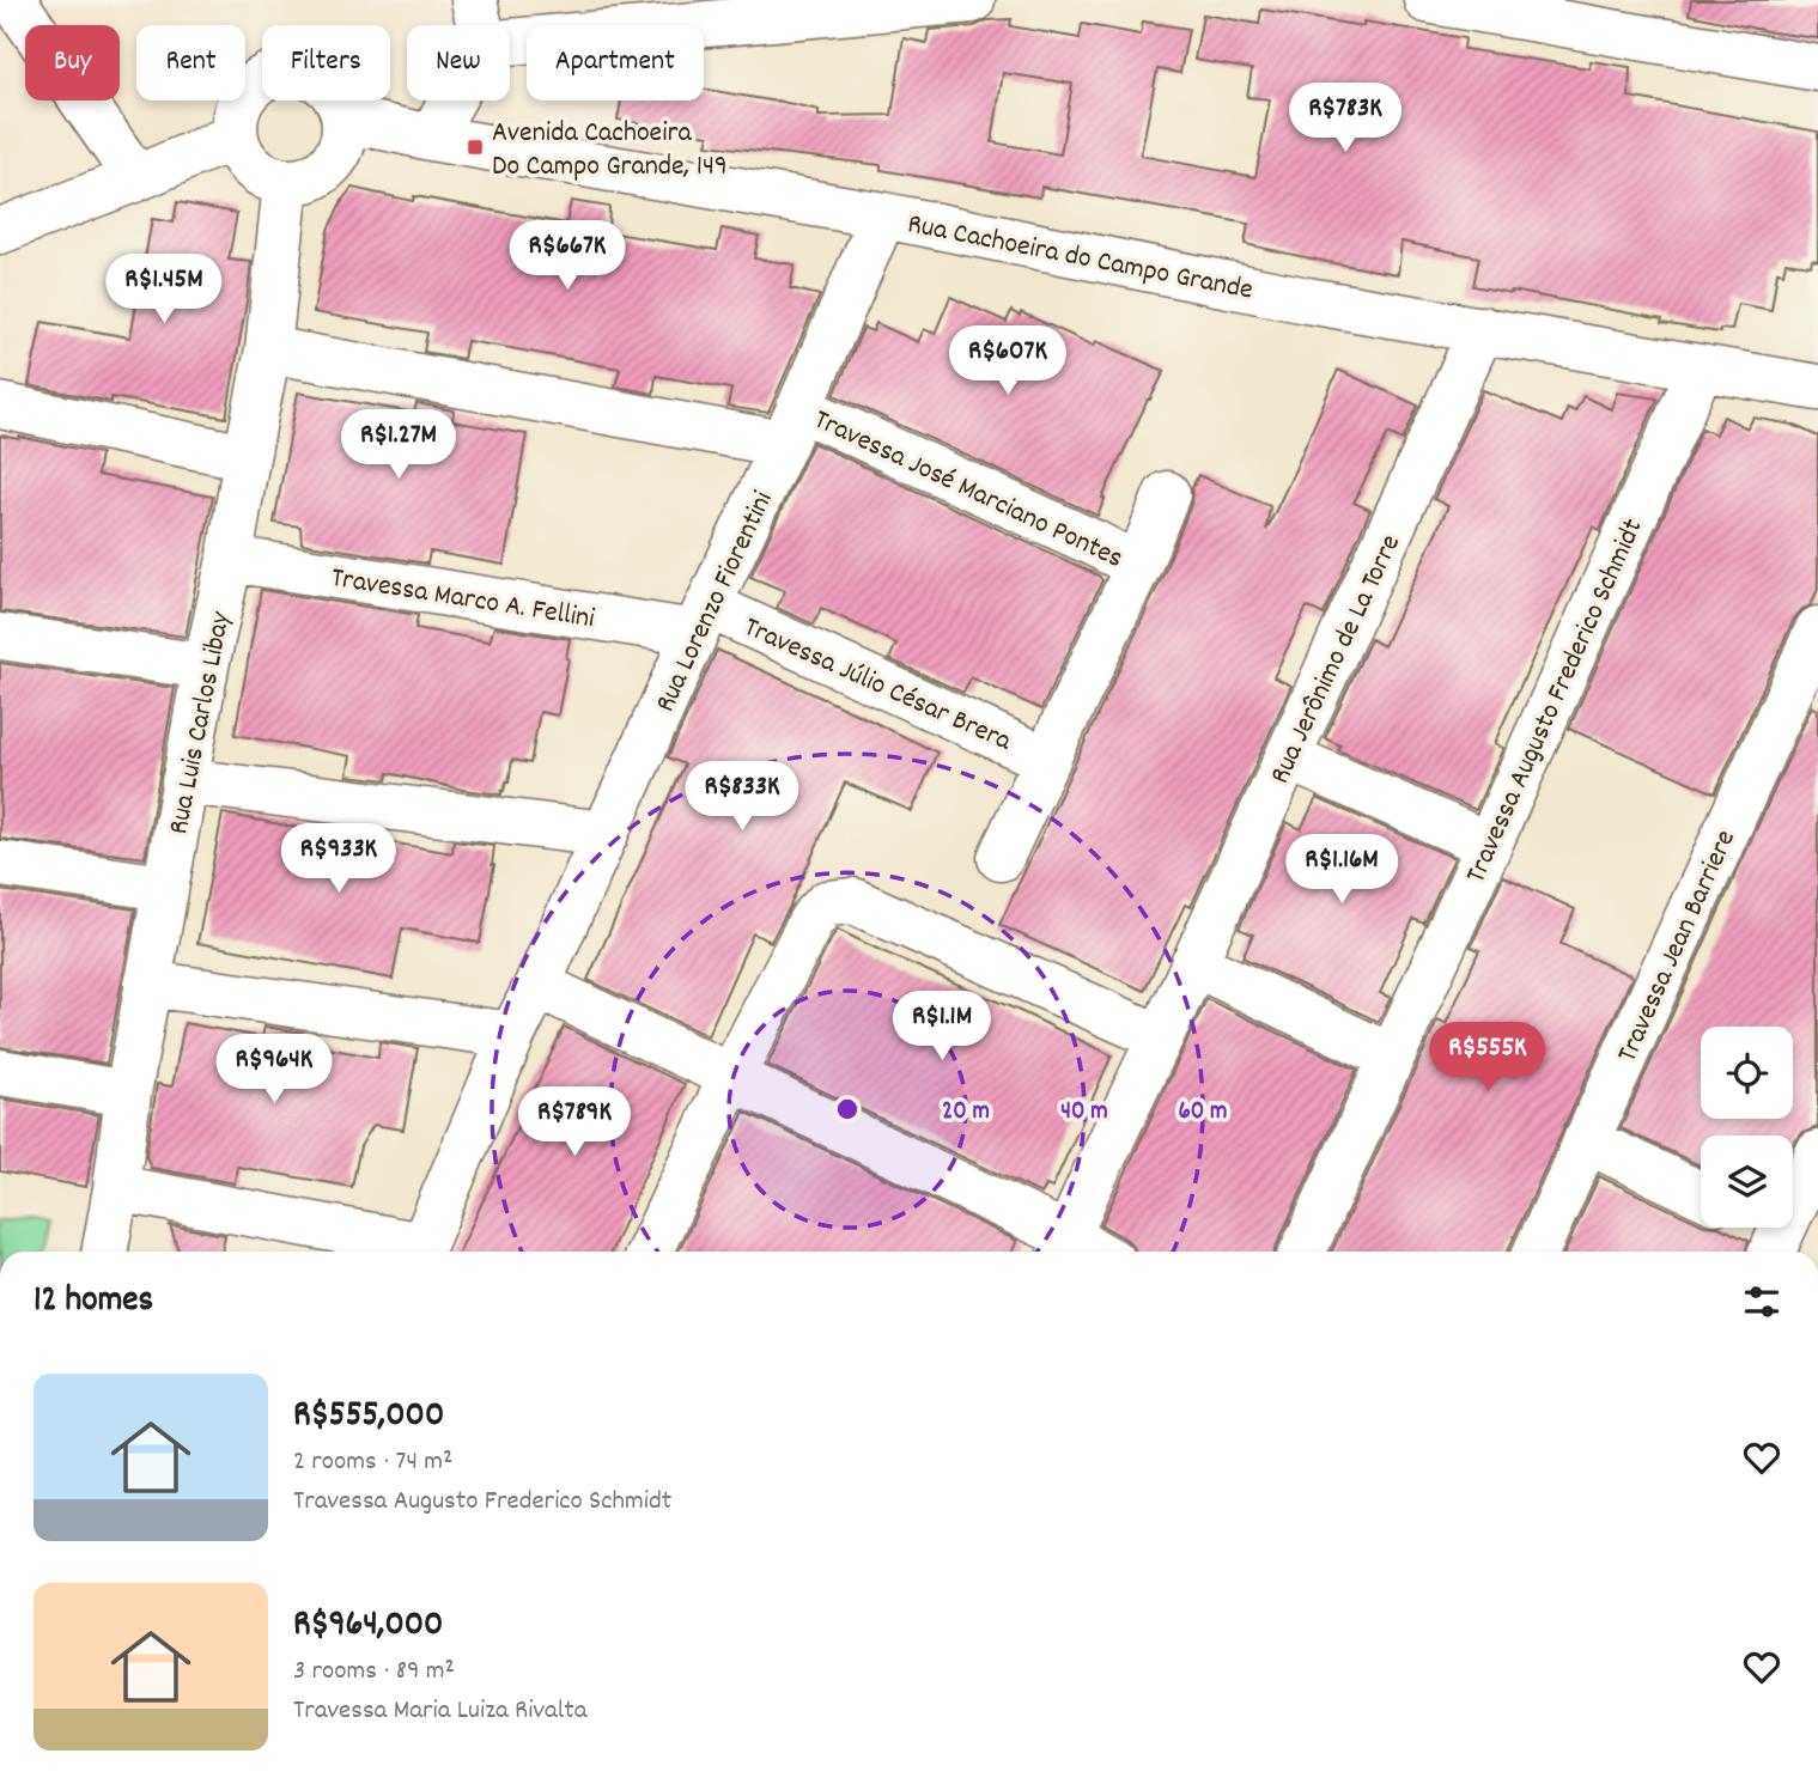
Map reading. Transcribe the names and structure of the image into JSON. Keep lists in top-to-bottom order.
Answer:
{
  "streets": {
    "street": [
      "Rua Cachoeira do Campo Grande",
      "Travessa José Marciano Pontes",
      "Travessa Marco A. Fellini",
      "Rua Lorenzo Fiorentini",
      "Rua Jerônimo de La Torre",
      "Travessa Júlio César Brera",
      "Travessa Augusto Frederico Schmidt",
      "Rua Luis Carlos Libay",
      "Travessa Jean Barriere"
    ]
  },
  "crossings": [
    ["Rua Cachoeira do Campo Grande", "Rua Lorenzo Fiorentini"],
    ["Rua Cachoeira do Campo Grande", "Rua Jerônimo de La Torre"],
    ["Rua Cachoeira do Campo Grande", "Travessa Augusto Frederico Schmidt"],
    ["Rua Cachoeira do Campo Grande", "Rua Luis Carlos Libay"],
    ["Travessa José Marciano Pontes", "Rua Lorenzo Fiorentini"],
    ["Travessa José Marciano Pontes", "Rua Luis Carlos Libay"],
    ["Travessa Marco A. Fellini", "Rua Lorenzo Fiorentini"],
    ["Travessa Marco A. Fellini", "Travessa Júlio César Brera"],
    ["Travessa Marco A. Fellini", "Rua Luis Carlos Libay"],
    ["Rua Lorenzo Fiorentini", "Travessa Júlio César Brera"]
  ],
  "places": {
    "transit": ["Avenida Cachoeira Do Campo Grande, 149"]
  },
  "page": {
    "chip": [
      "Buy",
      "Rent",
      "Filters",
      "New",
      "Apartment"
    ],
    "price": [
      "R$783K",
      "R$667K",
      "R$1.45M",
      "R$607K",
      "R$1.27M",
      "R$833K",
      "R$933K",
      "R$1.16M",
      "R$1.1M",
      "R$555K",
      "R$964K",
      "R$789K"
    ],
    "heading": "12 homes",
    "list": [
      {
        "name": "R$555,000",
        "note": "2 rooms · 74 m² · Travessa Augusto Frederico Schmidt"
      },
      {
        "name": "R$964,000",
        "note": "3 rooms · 89 m² · Travessa Maria Luiza Rivalta"
      }
    ]
  },
  "rings": ["20 m", "40 m", "60 m"]
}
